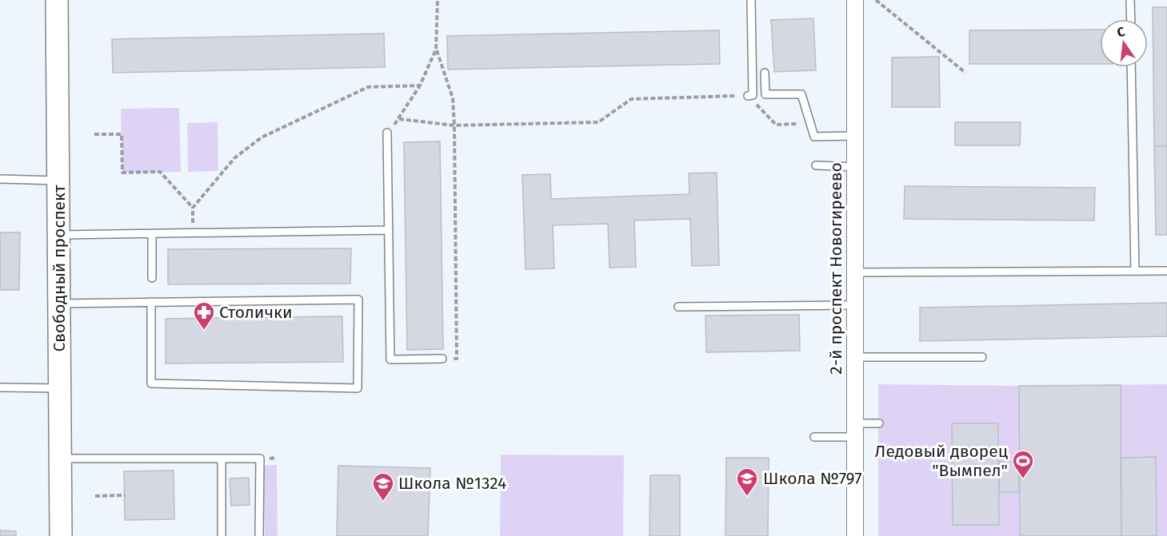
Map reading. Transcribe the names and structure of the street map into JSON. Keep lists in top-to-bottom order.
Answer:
{
  "streets": {
    "main road": ["Свободный проспект"],
    "street": ["2-й проспект Новогиреево"]
  },
  "places": {
    "pharmacy": ["Столички"],
    "sports": ["Ледовый дворец \"Вымпел\""],
    "school or university": ["Школа №797", "Школа №1324"]
  },
  "north": "top"
}
